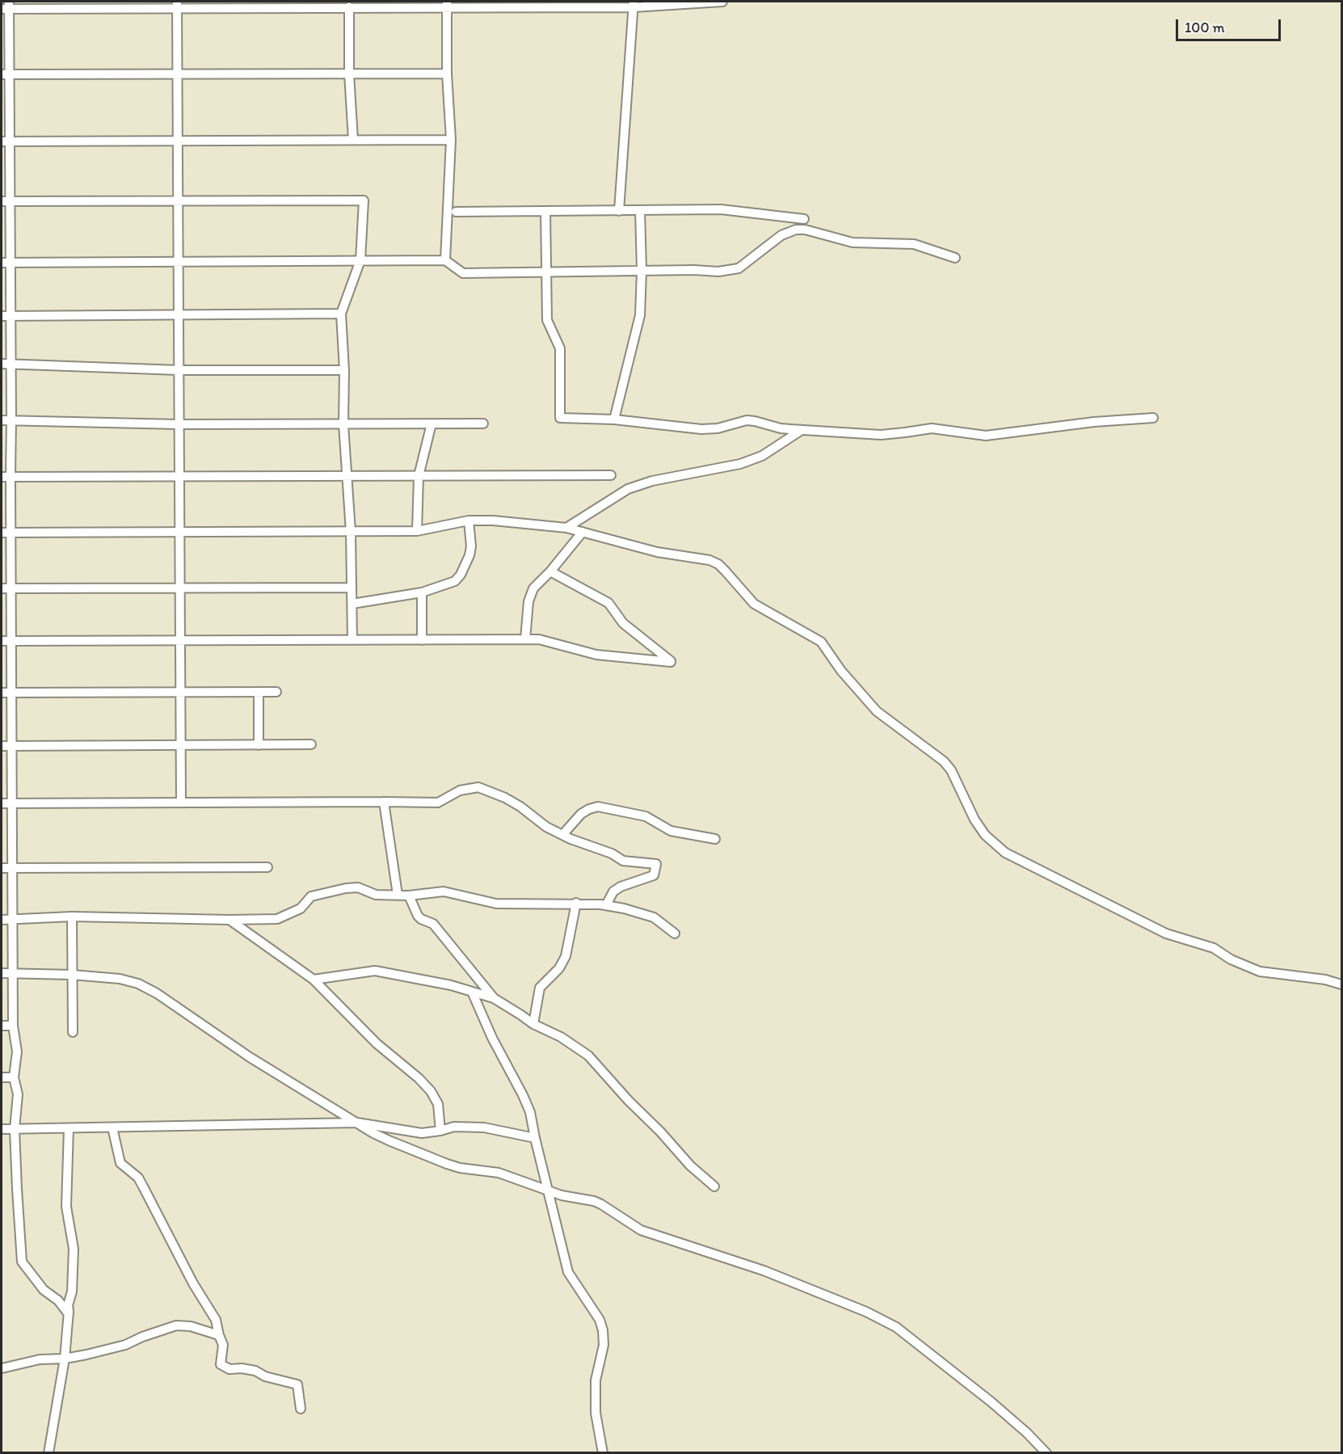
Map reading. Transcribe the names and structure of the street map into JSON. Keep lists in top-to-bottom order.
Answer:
{
  "scale_bar": "100 m"
}
